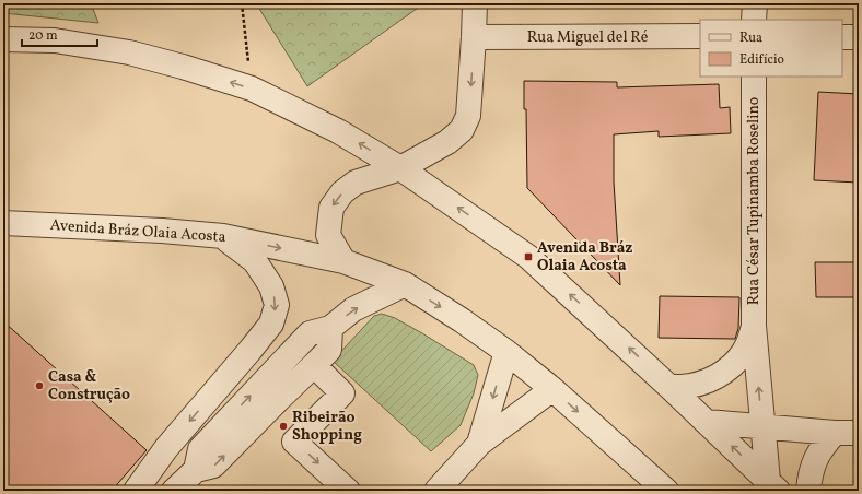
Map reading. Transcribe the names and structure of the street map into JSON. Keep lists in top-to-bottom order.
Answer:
{
  "streets": {
    "street": ["Rua Miguel del Ré", "Rua César Tupinamba Roselino", "Avenida Bráz Olaia Acosta"]
  },
  "places": {
    "transit": ["Avenida Bráz Olaia Acosta"],
    "other": ["Casa & Construção", "Ribeirão Shopping"]
  },
  "legend": ["Rua", "Edifício"],
  "scale_bar": "20 m"
}
